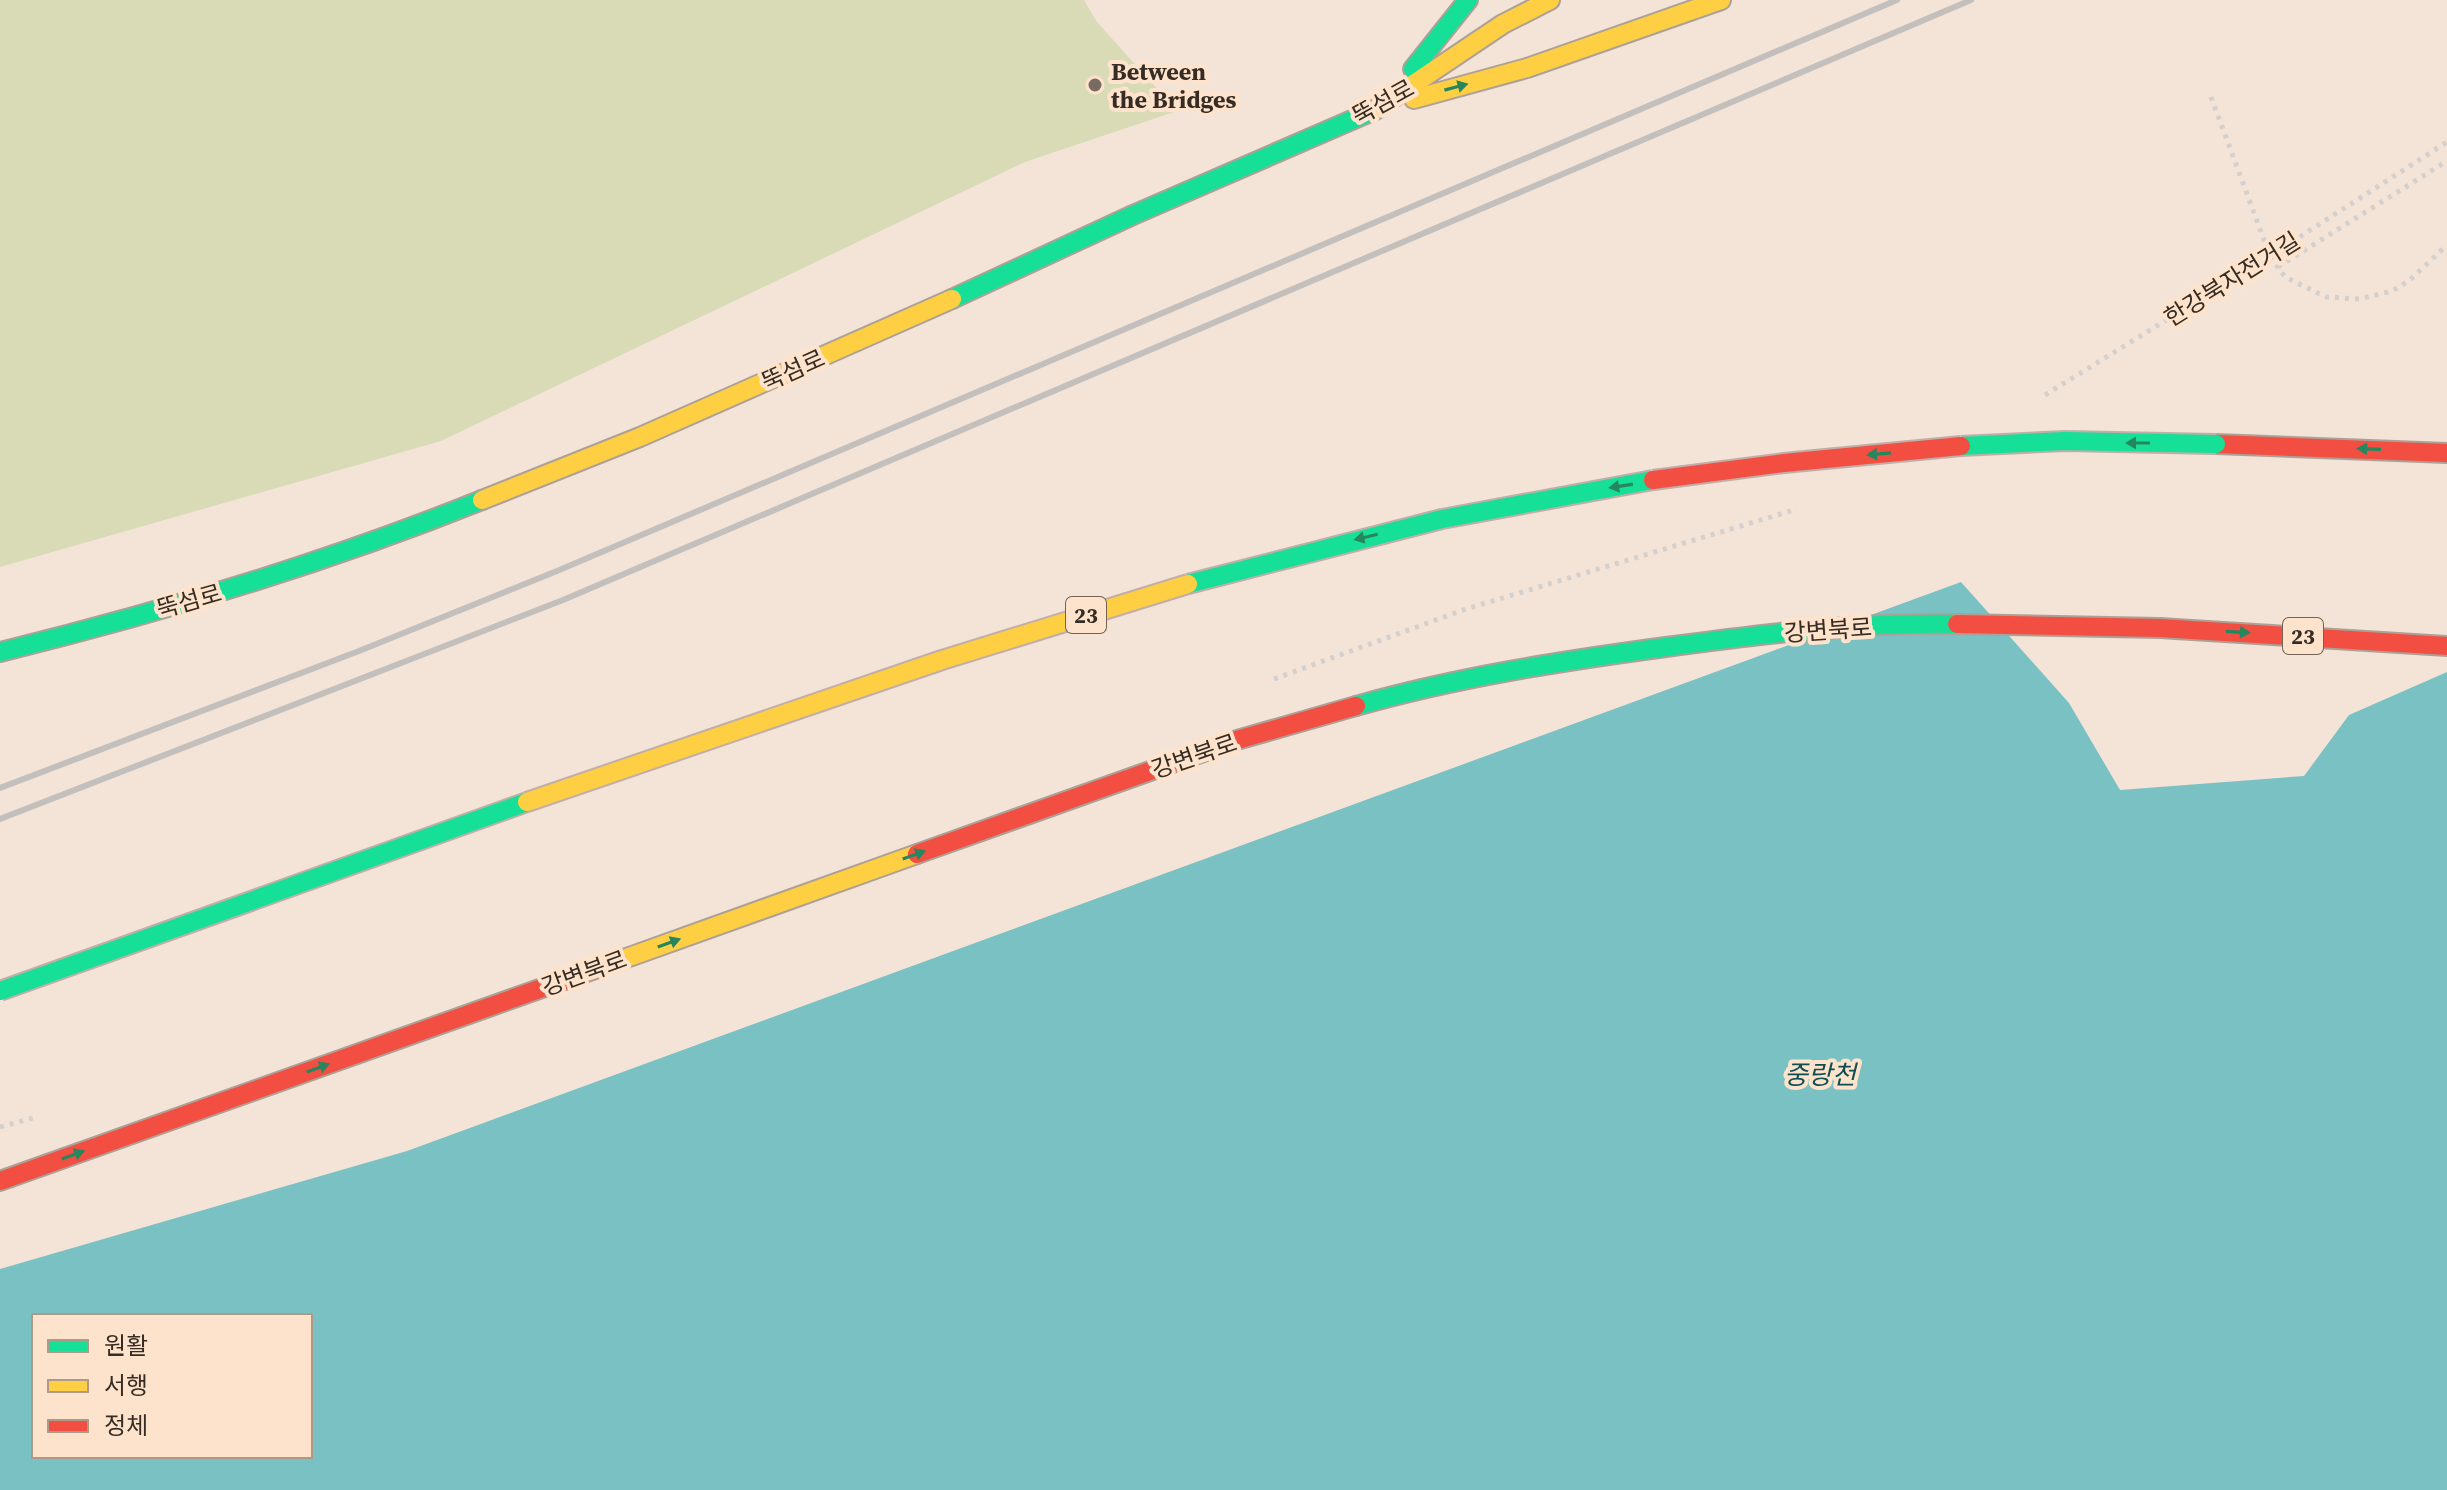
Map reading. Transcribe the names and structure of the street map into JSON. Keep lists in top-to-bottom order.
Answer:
{
  "streets": {
    "main road": ["뚝섬로", "23", "강변북로"],
    "path": ["한강북자전거길"]
  },
  "one_way": ["강변북로"],
  "water": ["중랑천"],
  "places": ["Between the Bridges"],
  "legend": ["원활", "서행", "정체"]
}
